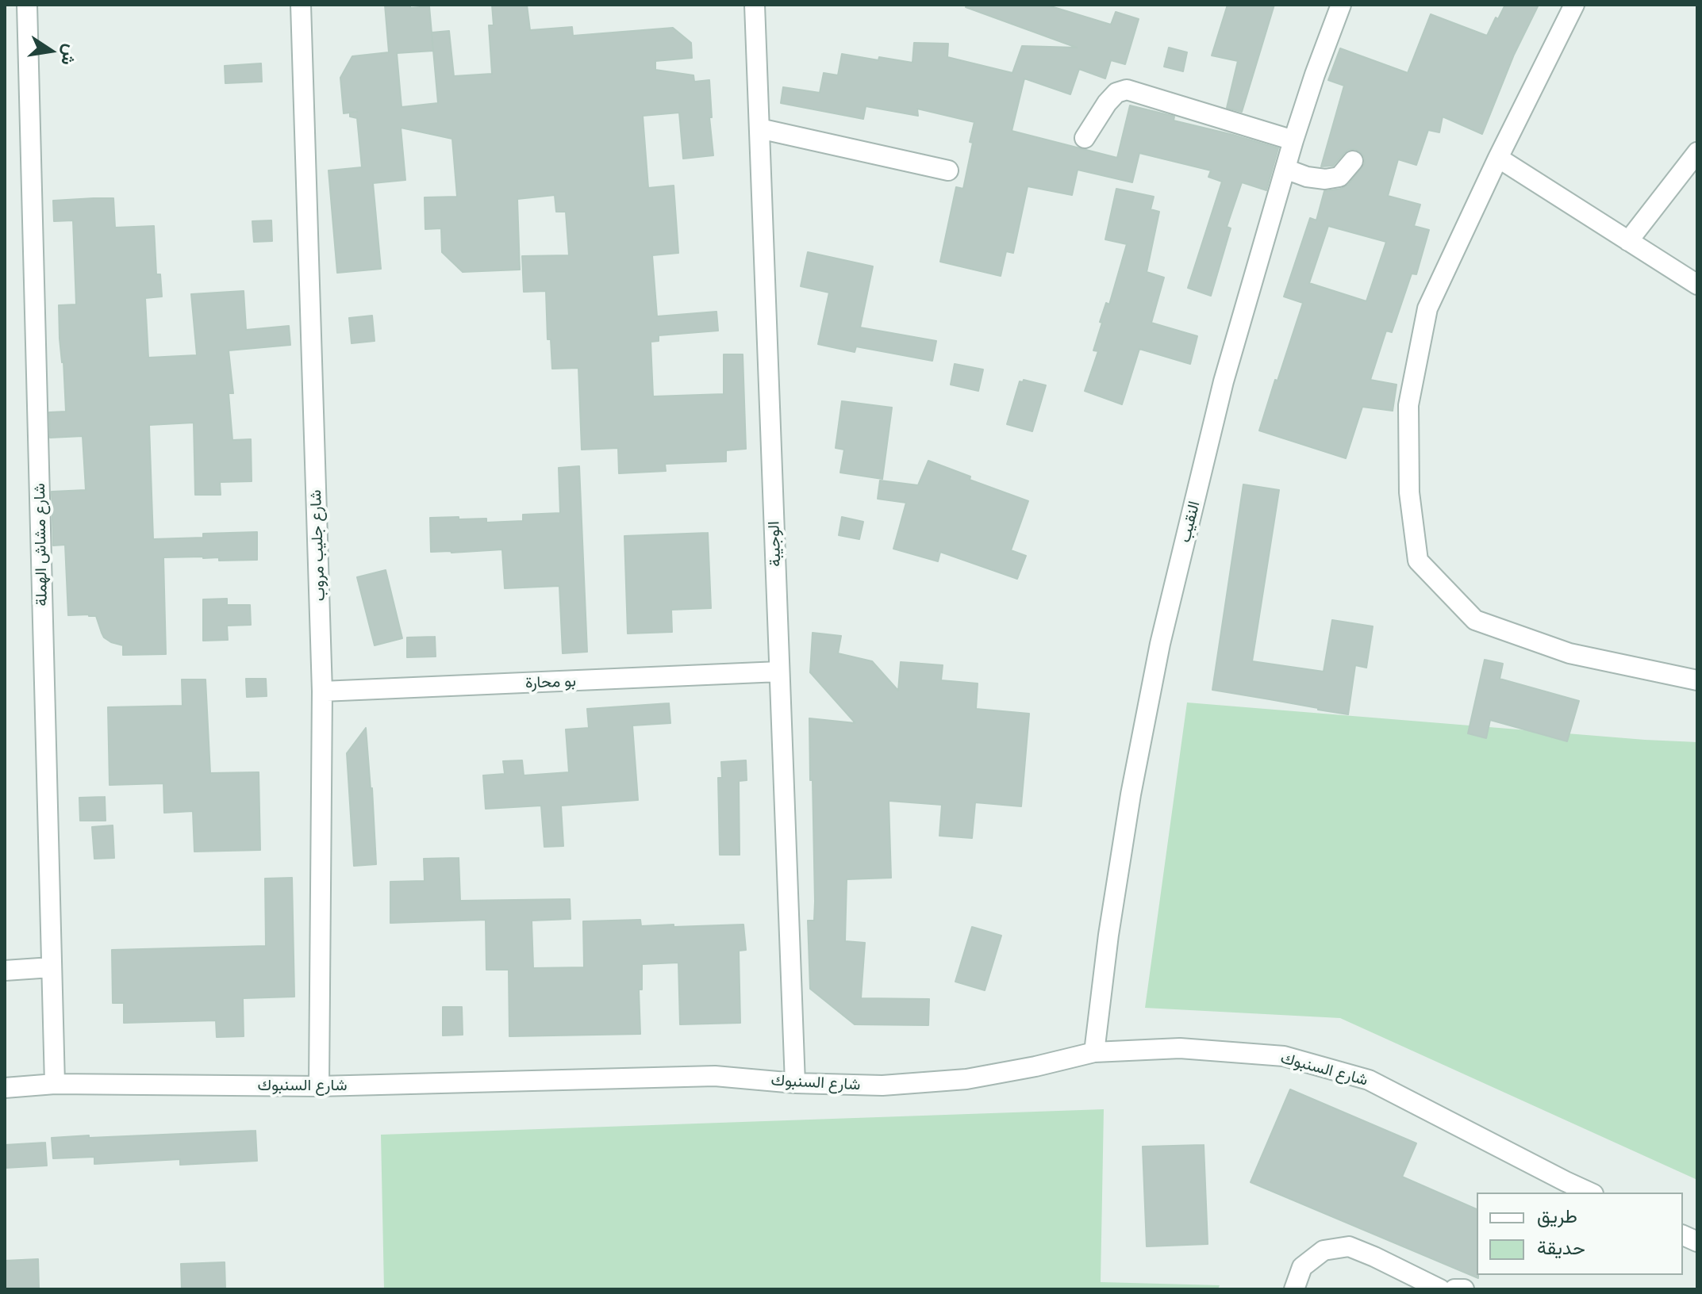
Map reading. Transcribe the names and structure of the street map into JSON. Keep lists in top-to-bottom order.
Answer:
{
  "streets": {
    "street": [
      "النقيب",
      "الوجيبة",
      "شارع مشاش الهملة",
      "شارع جليب مروب",
      "بو محارة",
      "شارع السنبوك"
    ]
  },
  "crossings": [
    ["النقيب", "شارع السنبوك"],
    ["الوجيبة", "بو محارة"],
    ["الوجيبة", "شارع السنبوك"],
    ["شارع مشاش الهملة", "شارع السنبوك"],
    ["شارع جليب مروب", "بو محارة"],
    ["شارع جليب مروب", "شارع السنبوك"]
  ],
  "legend": ["طريق", "حديقة"],
  "north": "right"
}
